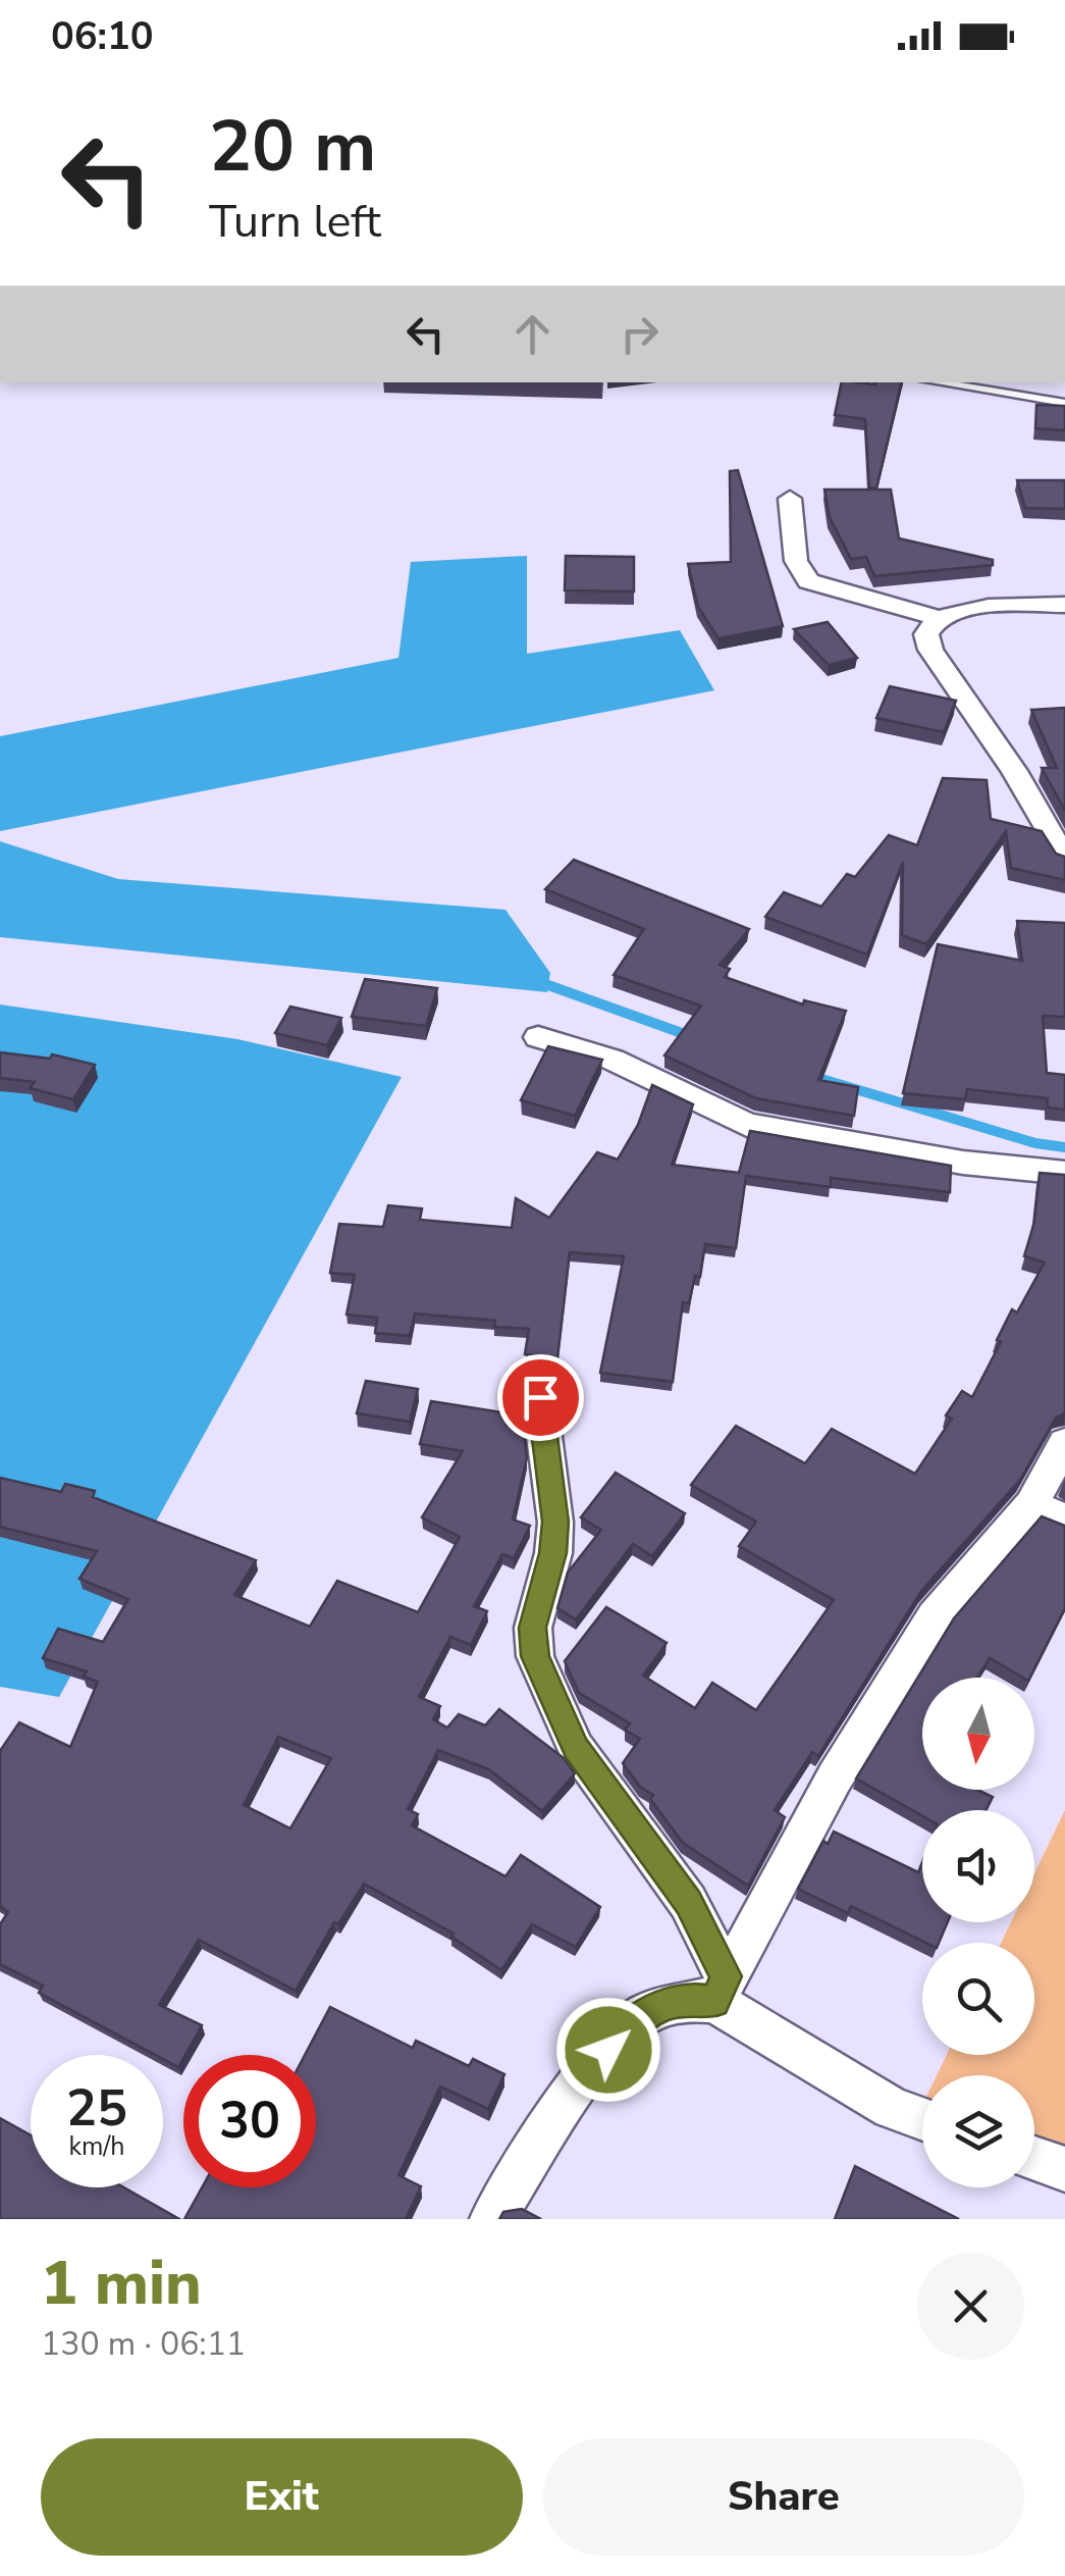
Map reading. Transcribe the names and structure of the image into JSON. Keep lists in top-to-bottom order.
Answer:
{
  "north": "bottom",
  "page": {
    "status": "06:10",
    "turn": ["20 m", "Turn left"],
    "speed": "25 km/h",
    "limit": "30",
    "heading": ["1 min", "130 m · 06:11"],
    "buttons": ["Exit", "Share"]
  }
}
